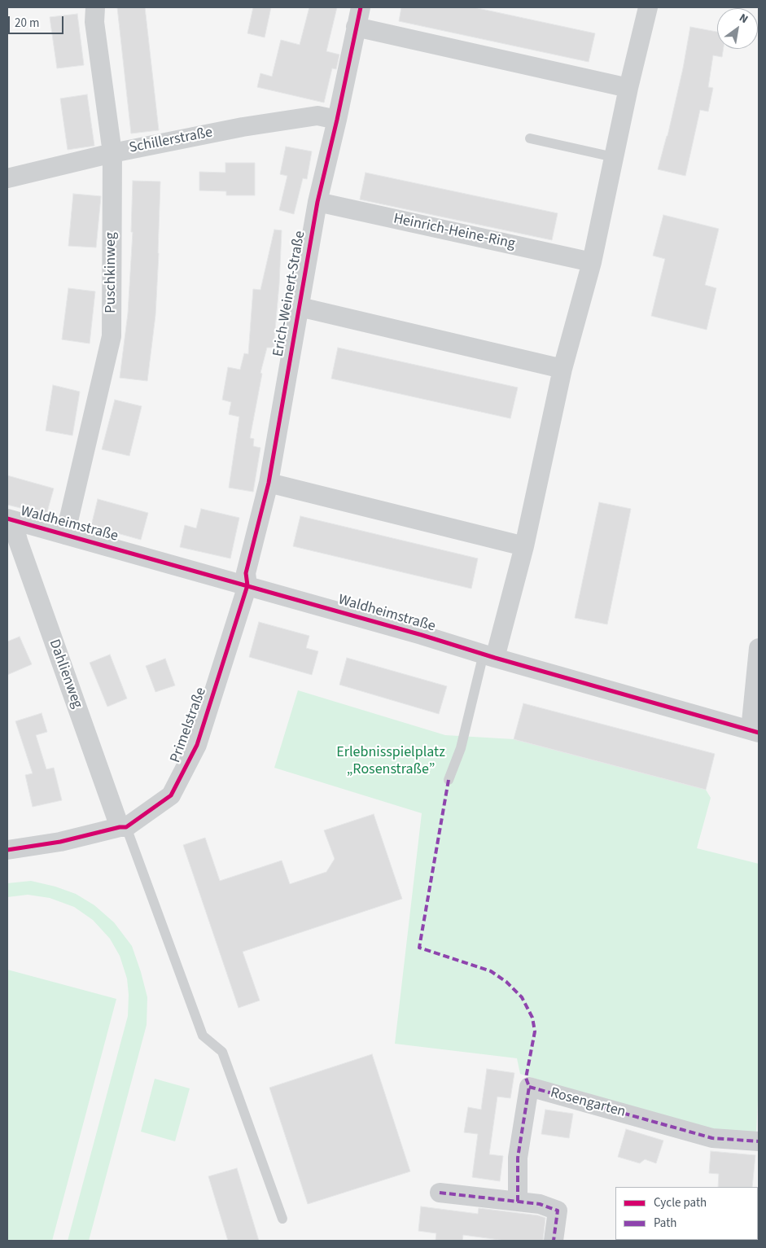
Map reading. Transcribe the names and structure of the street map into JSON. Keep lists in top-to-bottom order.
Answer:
{
  "streets": {
    "street": [
      "Schillerstraße",
      "Heinrich-Heine-Ring",
      "Puschkinweg",
      "Erich-Weinert-Straße",
      "Waldheimstraße",
      "Dahlienweg",
      "Primelstraße",
      "Rosengarten"
    ]
  },
  "crossings": [
    ["Schillerstraße", "Puschkinweg"],
    ["Schillerstraße", "Erich-Weinert-Straße"],
    ["Heinrich-Heine-Ring", "Erich-Weinert-Straße"],
    ["Puschkinweg", "Waldheimstraße"],
    ["Erich-Weinert-Straße", "Waldheimstraße"],
    ["Erich-Weinert-Straße", "Primelstraße"],
    ["Waldheimstraße", "Dahlienweg"],
    ["Waldheimstraße", "Primelstraße"],
    ["Dahlienweg", "Primelstraße"]
  ],
  "parks": ["Erlebnisspielplatz „Rosenstraße”"],
  "legend": ["Cycle path", "Path"],
  "scale_bar": "20 m",
  "north": "top right"
}
